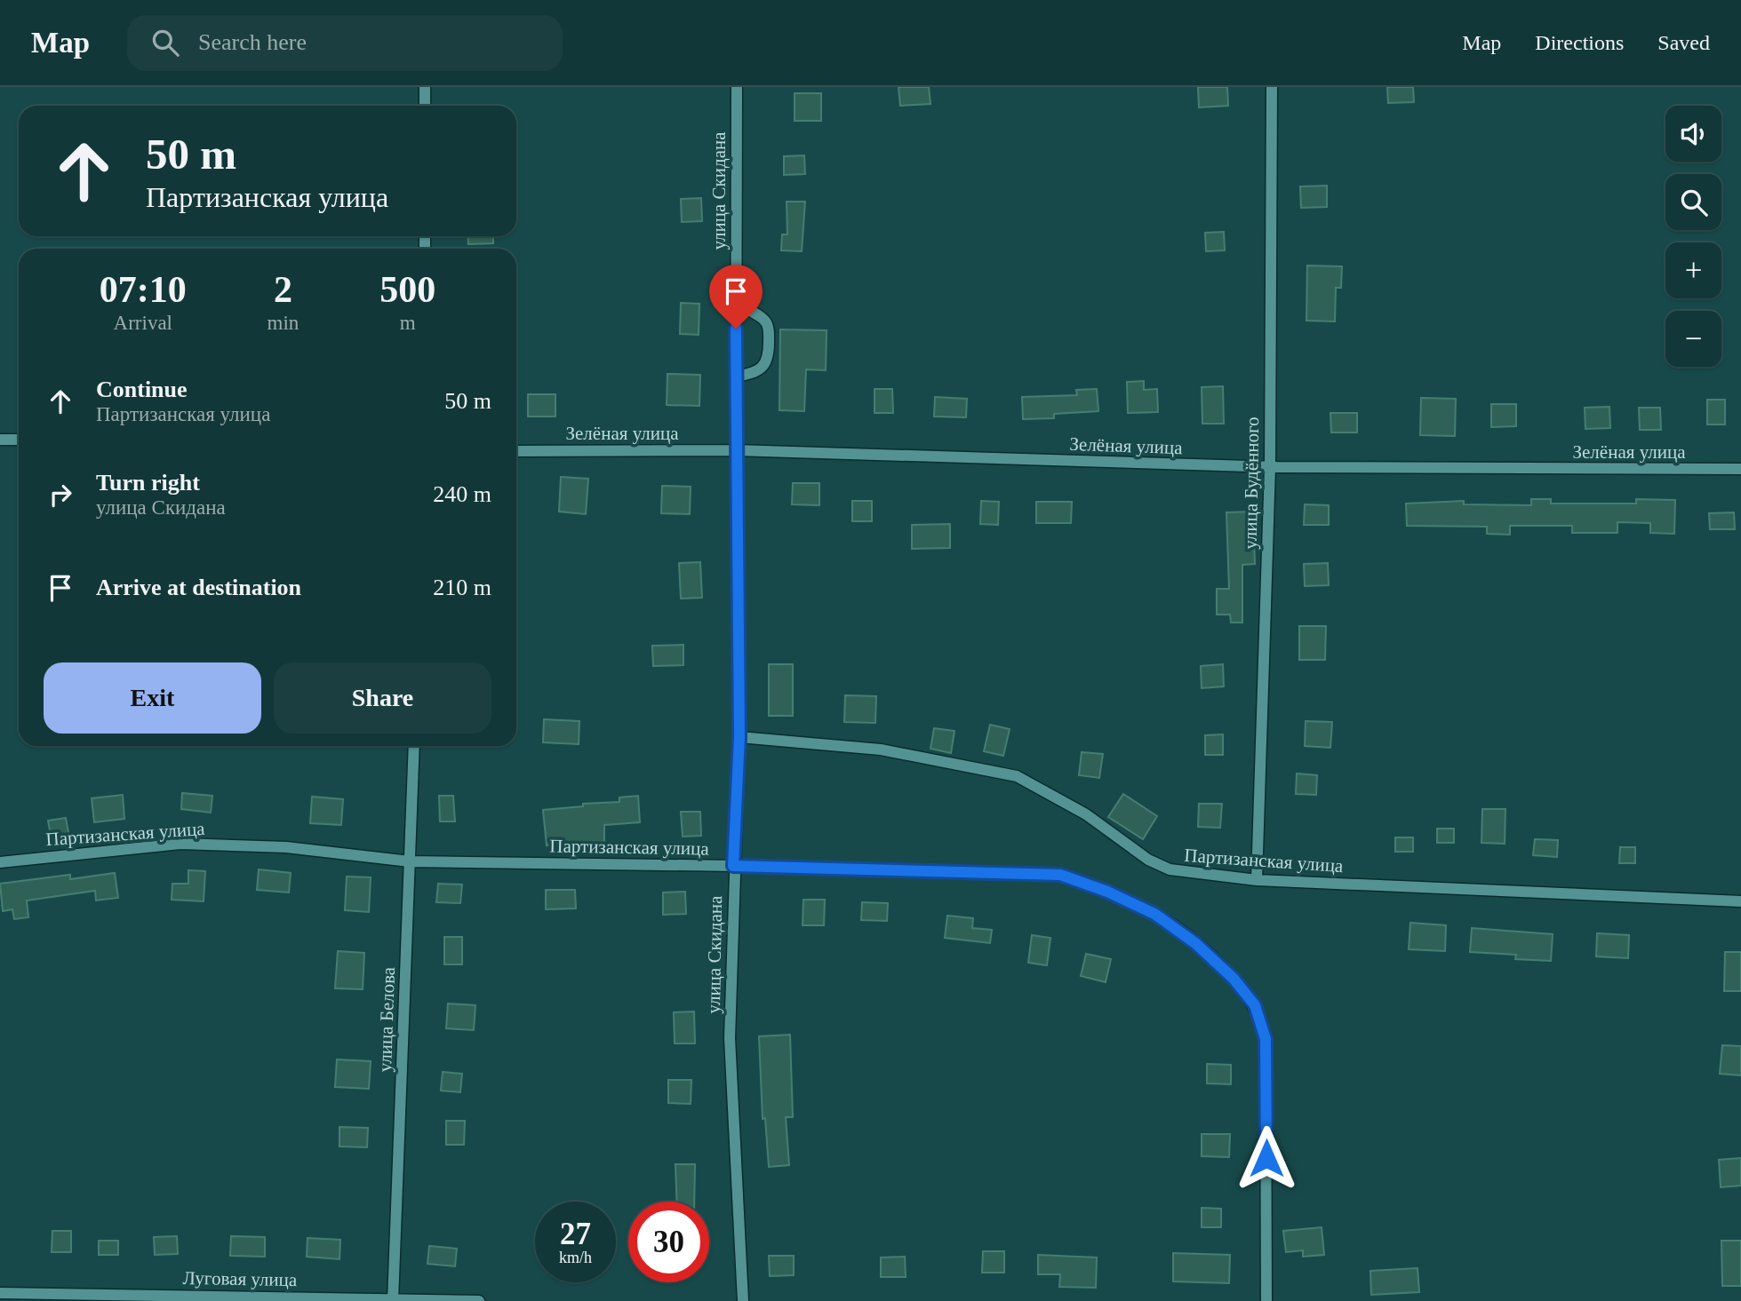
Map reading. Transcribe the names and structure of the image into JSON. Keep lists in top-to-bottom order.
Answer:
{
  "streets": {
    "street": [
      "улица Скидана",
      "Зелёная улица",
      "улица Будённого",
      "Партизанская улица",
      "улица Белова",
      "Луговая улица"
    ]
  },
  "crossings": [
    ["улица Скидана", "Зелёная улица"],
    ["улица Скидана", "Партизанская улица"],
    ["Зелёная улица", "улица Будённого"],
    ["улица Будённого", "Партизанская улица"],
    ["Партизанская улица", "улица Белова"],
    ["улица Белова", "Луговая улица"]
  ],
  "page": {
    "header": "Map",
    "search": "Search here",
    "nav": ["Map", "Directions", "Saved"],
    "map_buttons": ["+", "−"],
    "turn": ["50 m", "Партизанская улица"],
    "eta": [
      "07:10",
      "Arrival",
      "2",
      "min",
      "500",
      "m"
    ],
    "list": [
      {
        "name": "Continue",
        "note": "Партизанская улица",
        "value": "50 m"
      },
      {
        "name": "Turn right",
        "note": "улица Скидана",
        "value": "240 m"
      },
      {
        "name": "Arrive at destination",
        "value": "210 m"
      }
    ],
    "buttons": ["Exit", "Share"],
    "speed": "27 km/h",
    "limit": "30"
  }
}
